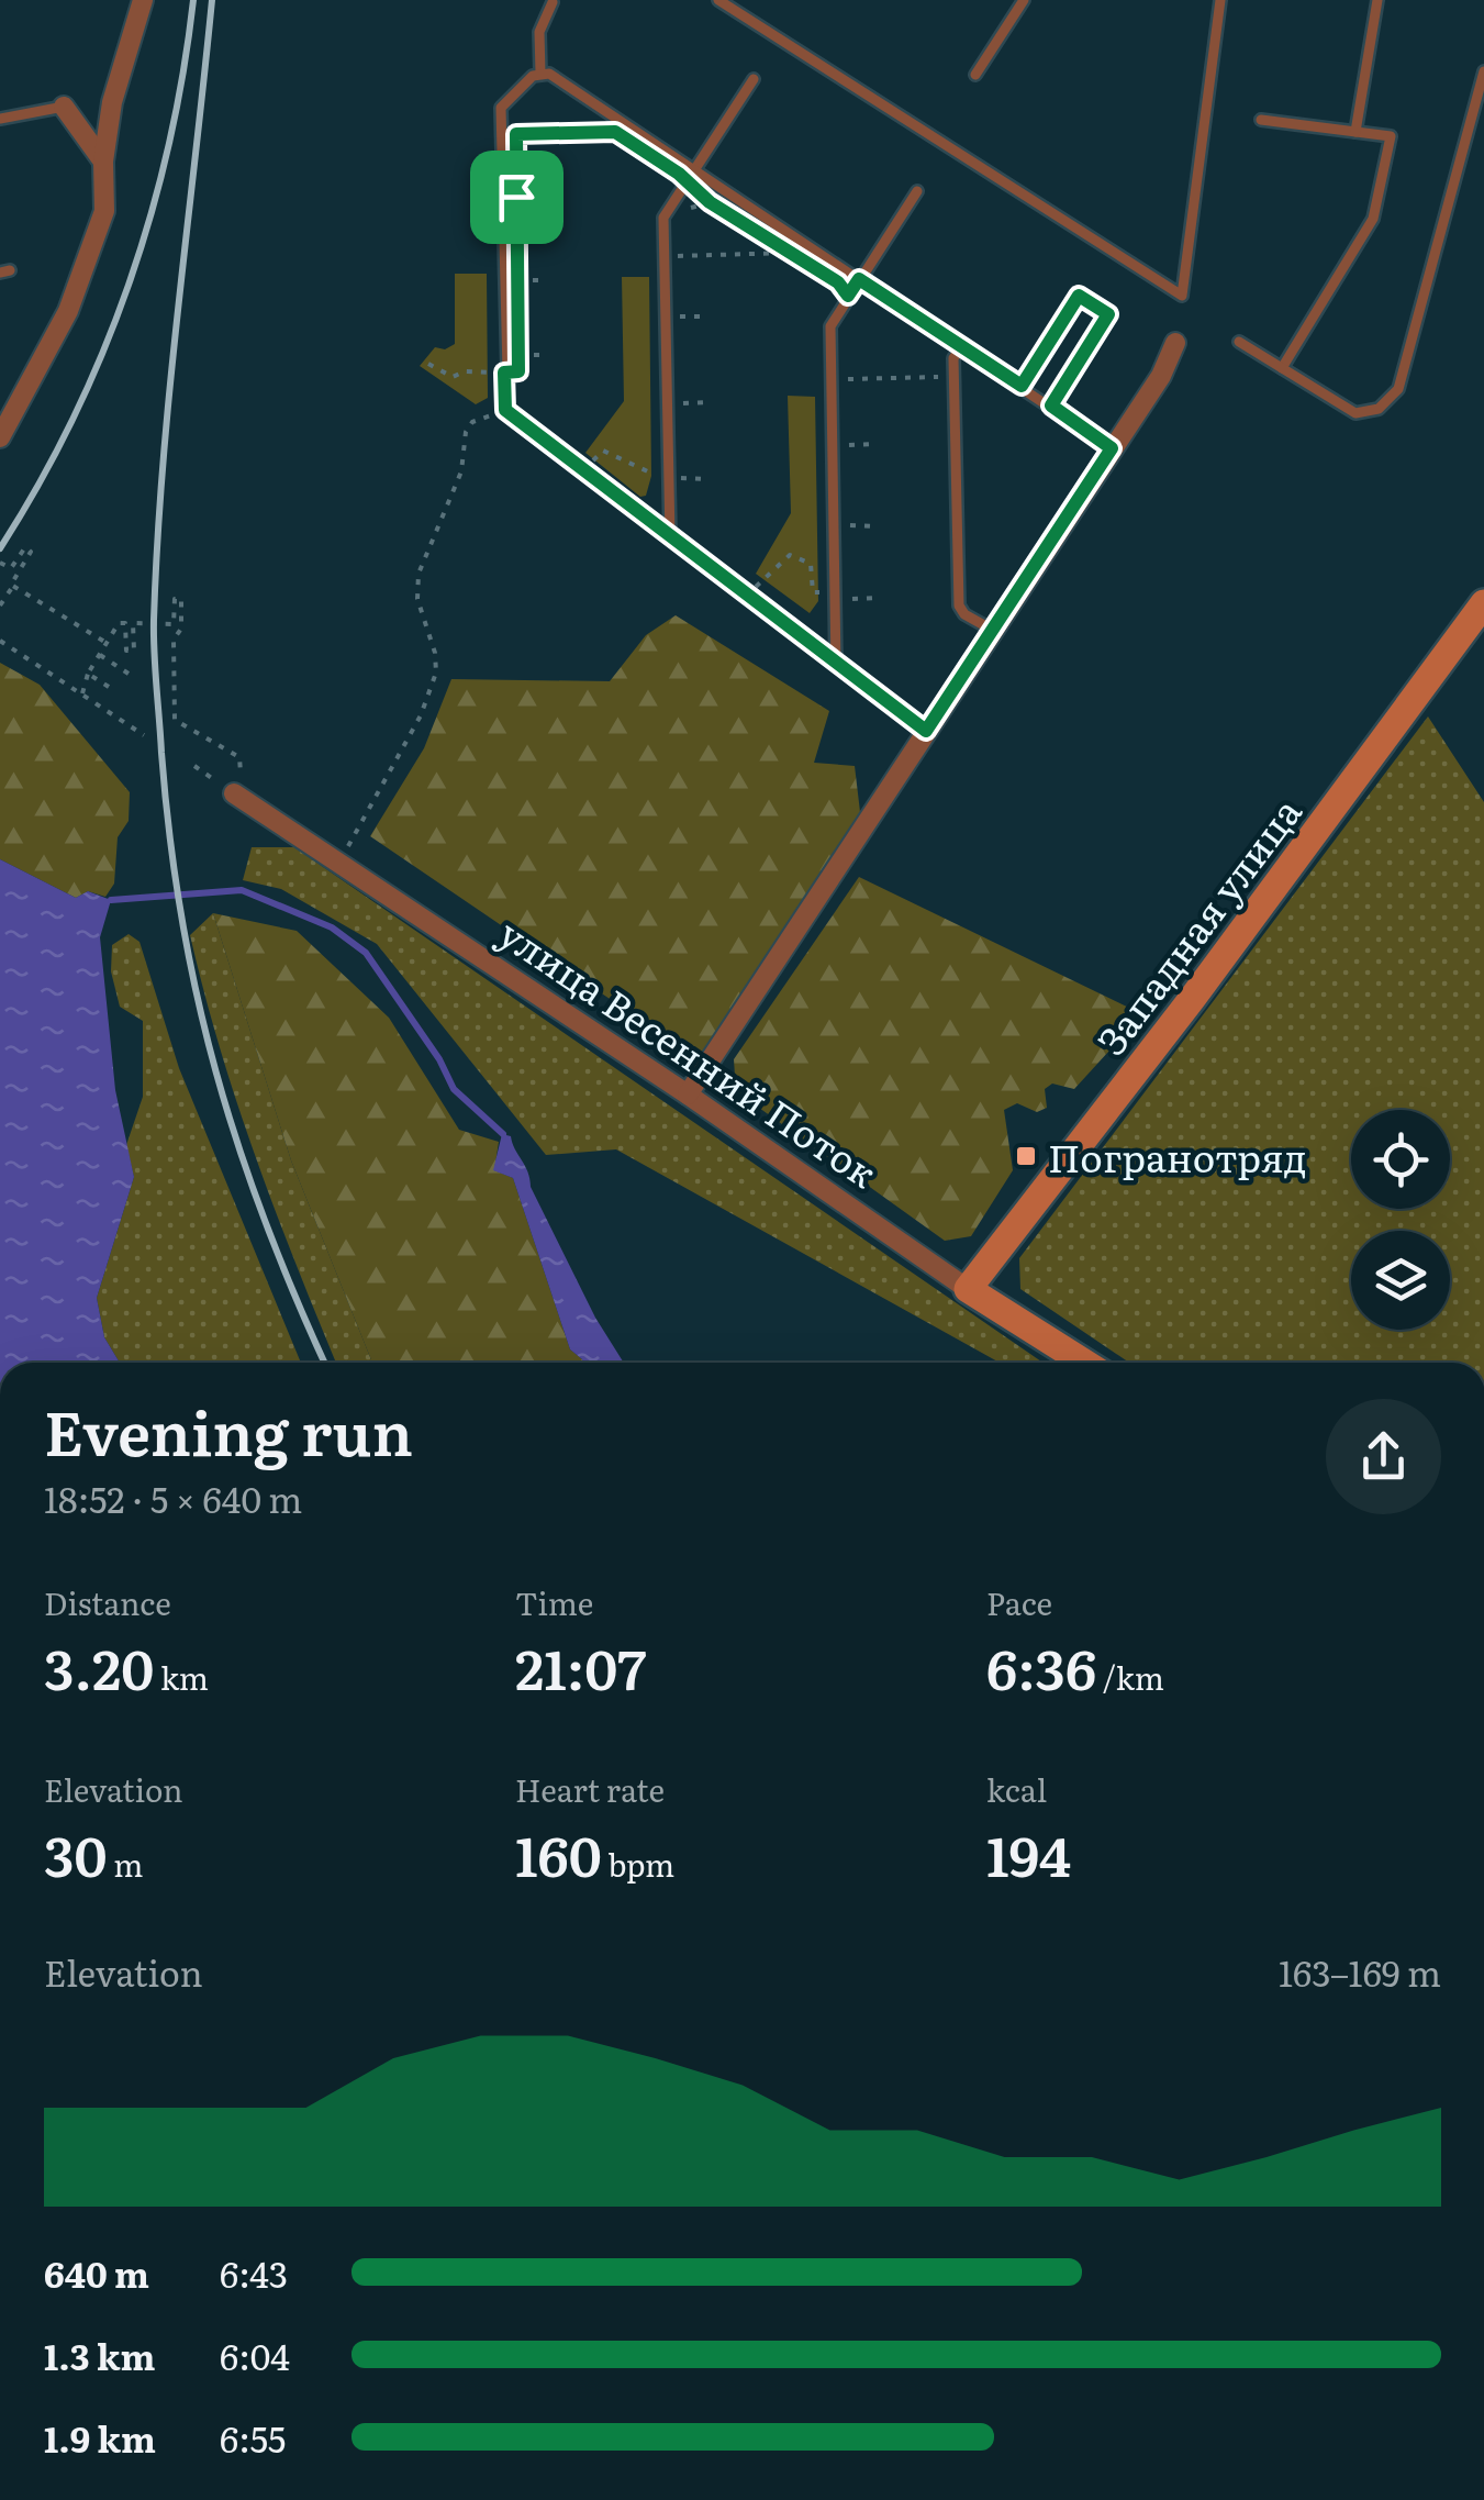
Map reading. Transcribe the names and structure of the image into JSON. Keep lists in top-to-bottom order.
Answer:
{
  "streets": {
    "street": ["Западная улица", "улица Весенний Поток"]
  },
  "crossings": [
    ["Западная улица", "улица Весенний Поток"]
  ],
  "places": {
    "transit": ["Погранотряд"]
  },
  "page": {
    "heading": ["Evening run", "18:52 · 5 × 640 m"],
    "stats": [
      ["Distance", "3.20 km"],
      ["Time", "21:07"],
      ["Pace", "6:36 /km"],
      ["Elevation", "30 m"],
      ["Heart rate", "160 bpm"],
      ["kcal", "194"]
    ],
    "chart": ["Elevation", "163–169 m"],
    "list": [
      {
        "name": "640 m",
        "note": "6:43"
      },
      {
        "name": "1.3 km",
        "note": "6:04"
      },
      {
        "name": "1.9 km",
        "note": "6:55"
      }
    ]
  }
}
